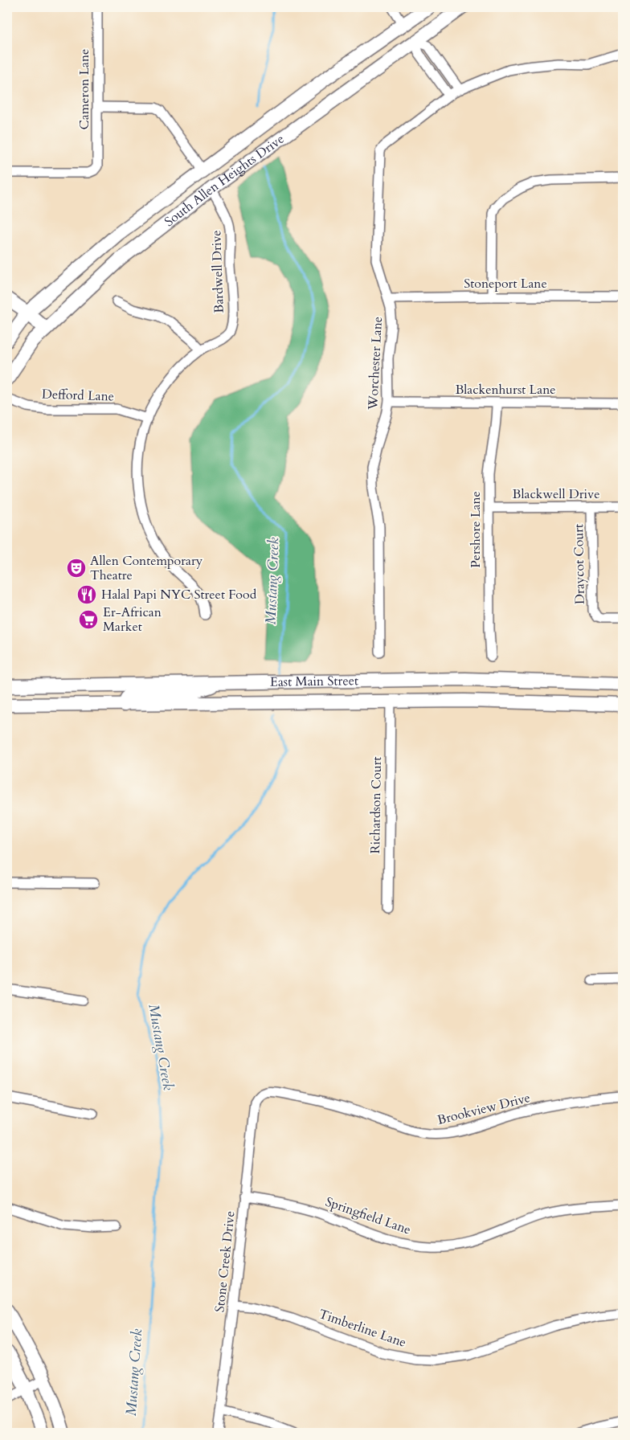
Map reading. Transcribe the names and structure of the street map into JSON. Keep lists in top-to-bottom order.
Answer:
{
  "streets": {
    "main road": ["South Allen Heights Drive", "East Main Street"],
    "street": [
      "Cameron Lane",
      "Bardwell Drive",
      "Stoneport Lane",
      "Worchester Lane",
      "Blackenhurst Lane",
      "Defford Lane",
      "Blackwell Drive",
      "Pershore Lane",
      "Draycot Court",
      "Richardson Court",
      "Brookview Drive",
      "Springfield Lane",
      "Stone Creek Drive",
      "Timberline Lane"
    ]
  },
  "crossings": [
    ["South Allen Heights Drive", "Bardwell Drive"],
    ["Bardwell Drive", "Defford Lane"],
    ["Stoneport Lane", "Worchester Lane"],
    ["Worchester Lane", "Blackenhurst Lane"],
    ["Blackenhurst Lane", "Pershore Lane"],
    ["Blackwell Drive", "Pershore Lane"],
    ["Blackwell Drive", "Draycot Court"],
    ["East Main Street", "Richardson Court"],
    ["Brookview Drive", "Stone Creek Drive"],
    ["Springfield Lane", "Stone Creek Drive"],
    ["Stone Creek Drive", "Timberline Lane"]
  ],
  "water": ["Mustang Creek"],
  "places": {
    "theatre": ["Allen Contemporary Theatre"],
    "restaurant": ["Halal Papi NYC Street Food"],
    "supermarket": ["Er-African Market"]
  }
}
